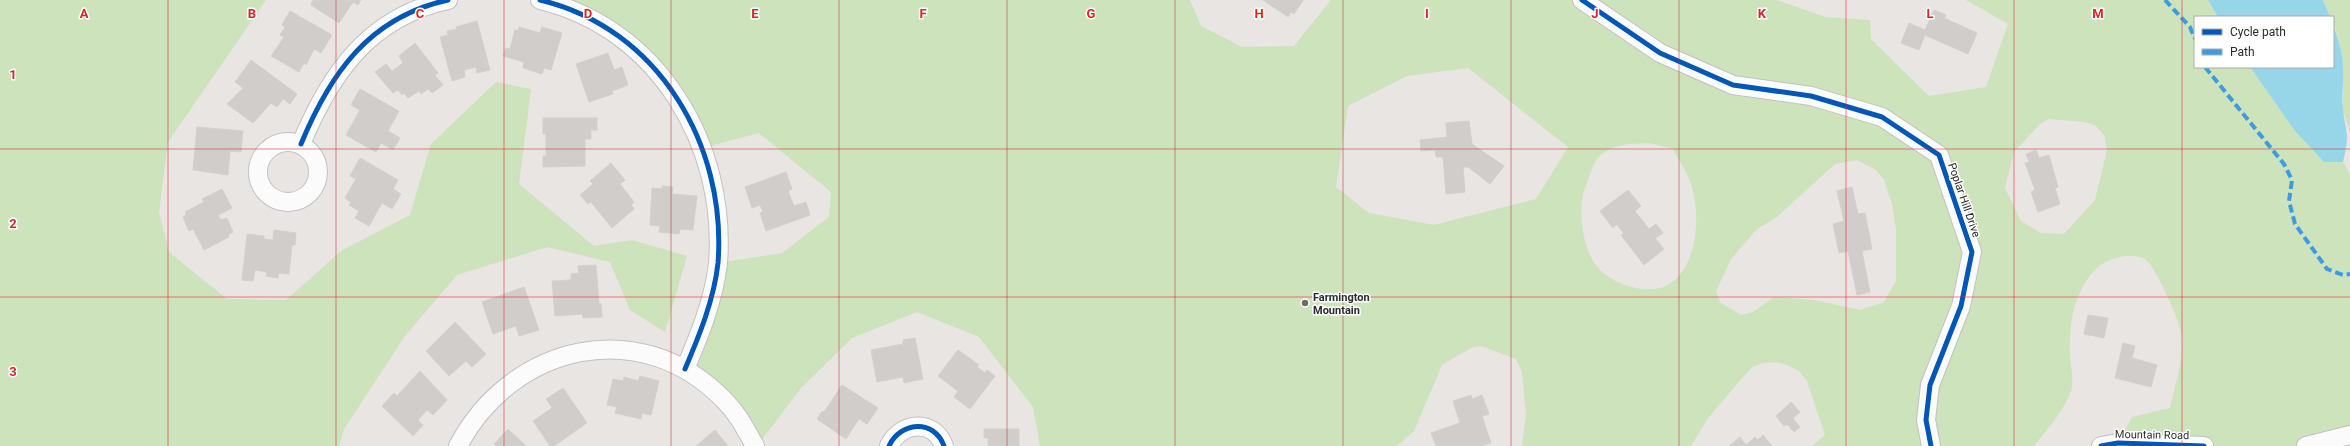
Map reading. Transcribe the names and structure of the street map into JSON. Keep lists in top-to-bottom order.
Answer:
{
  "streets": {
    "street": ["Poplar Hill Drive", "Mountain Road"]
  },
  "places": ["Farmington Mountain"],
  "legend": ["Cycle path", "Path"],
  "grid": {
    "columns": [
      "A",
      "B",
      "C",
      "D",
      "E",
      "F",
      "G",
      "H",
      "I",
      "J",
      "K",
      "L",
      "M"
    ],
    "rows": ["1", "2", "3"]
  }
}
